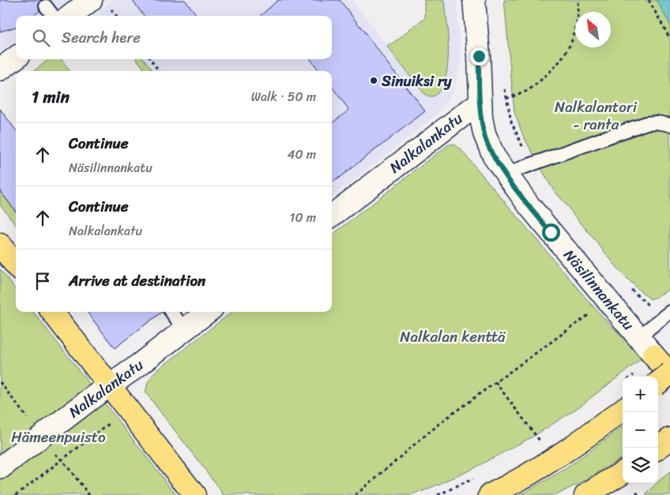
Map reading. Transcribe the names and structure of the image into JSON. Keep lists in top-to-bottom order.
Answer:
{
  "streets": {
    "street": ["Nalkalankatu", "Näsilinnankatu"]
  },
  "crossings": [
    ["Nalkalankatu", "Näsilinnankatu"]
  ],
  "parks": ["Nalkalantori - ranta", "Nalkalan kenttä", "Hämeenpuisto"],
  "places": ["Sinuiksi ry"],
  "north": "top left",
  "page": {
    "search": "Search here",
    "heading": ["1 min", "Walk · 50 m"],
    "list": [
      ["Continue", "Näsilinnankatu", "40 m"],
      ["Continue", "Nalkalankatu", "10 m"],
      "Arrive at destination"
    ],
    "map_buttons": ["+", "−"]
  }
}
